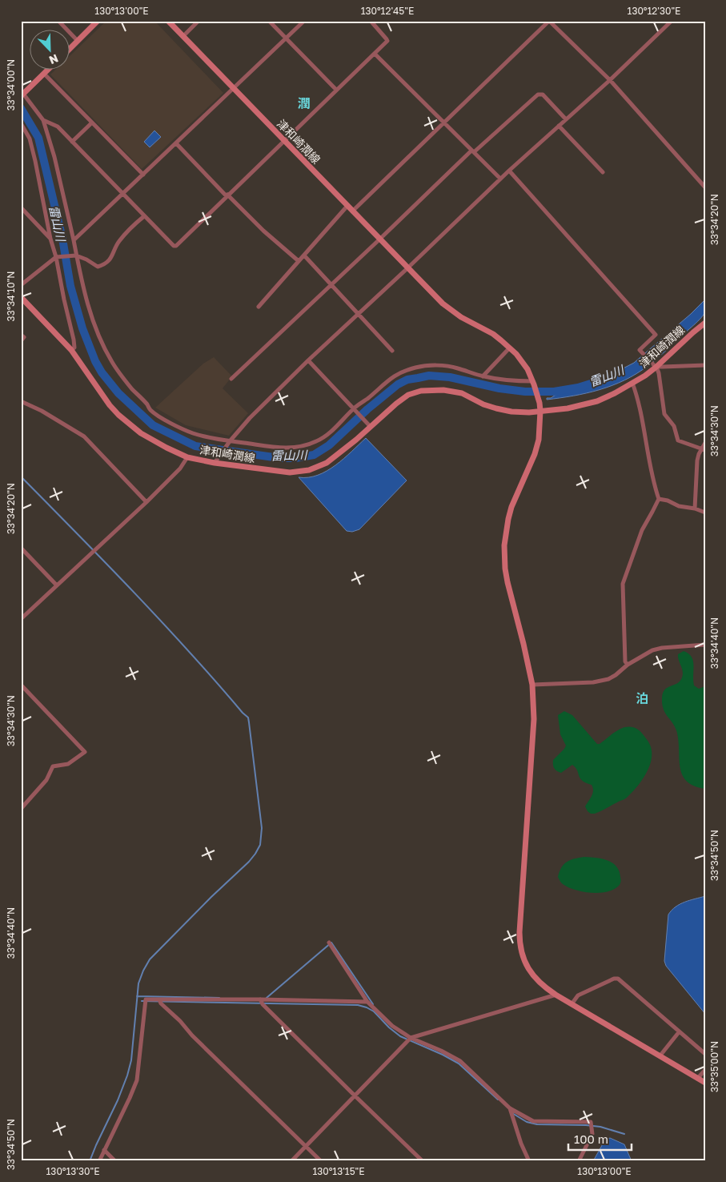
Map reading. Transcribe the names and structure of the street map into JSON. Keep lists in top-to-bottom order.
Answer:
{
  "streets": {
    "main road": ["津和崎潤線"]
  },
  "districts": ["潤", "泊"],
  "water": ["雷山川"],
  "scale_bar": "100 m",
  "north": "bottom right",
  "coordinates": [
    "130°13'00\"E",
    "130°12'45\"E",
    "130°12'30\"E",
    "33°34'00\"N",
    "33°34'20\"N",
    "33°34'10\"N",
    "33°34'30\"N",
    "33°34'40\"N",
    "33°34'50\"N",
    "33°35'00\"N",
    "130°13'30\"E",
    "130°13'15\"E"
  ]
}
